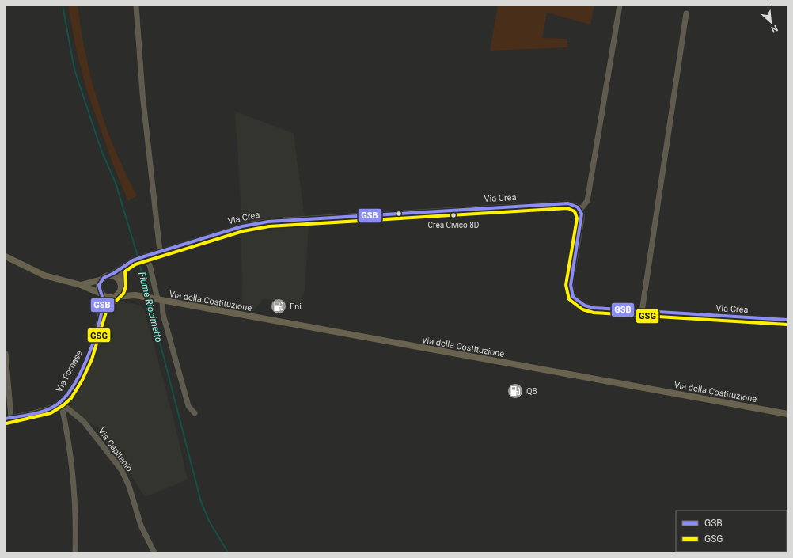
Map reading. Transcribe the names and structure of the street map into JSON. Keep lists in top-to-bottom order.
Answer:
{
  "streets": {
    "main road": ["Via della Costituzione"],
    "street": ["Via Crea", "Via Fornase", "Via Capitanio"]
  },
  "crossings": [
    ["Via Crea", "Via della Costituzione"],
    ["Via Crea", "Via Fornase"],
    ["Via della Costituzione", "Via Fornase"],
    ["Via Fornase", "Via Capitanio"]
  ],
  "water": ["Fiume Riocimetto"],
  "places": {
    "other": ["Crea Civico 8D"],
    "fuel station": ["Eni", "Q8"]
  },
  "lines": ["transit line GSB", "transit line GSG"],
  "legend": ["GSB", "GSG"],
  "north": "bottom right"
}
